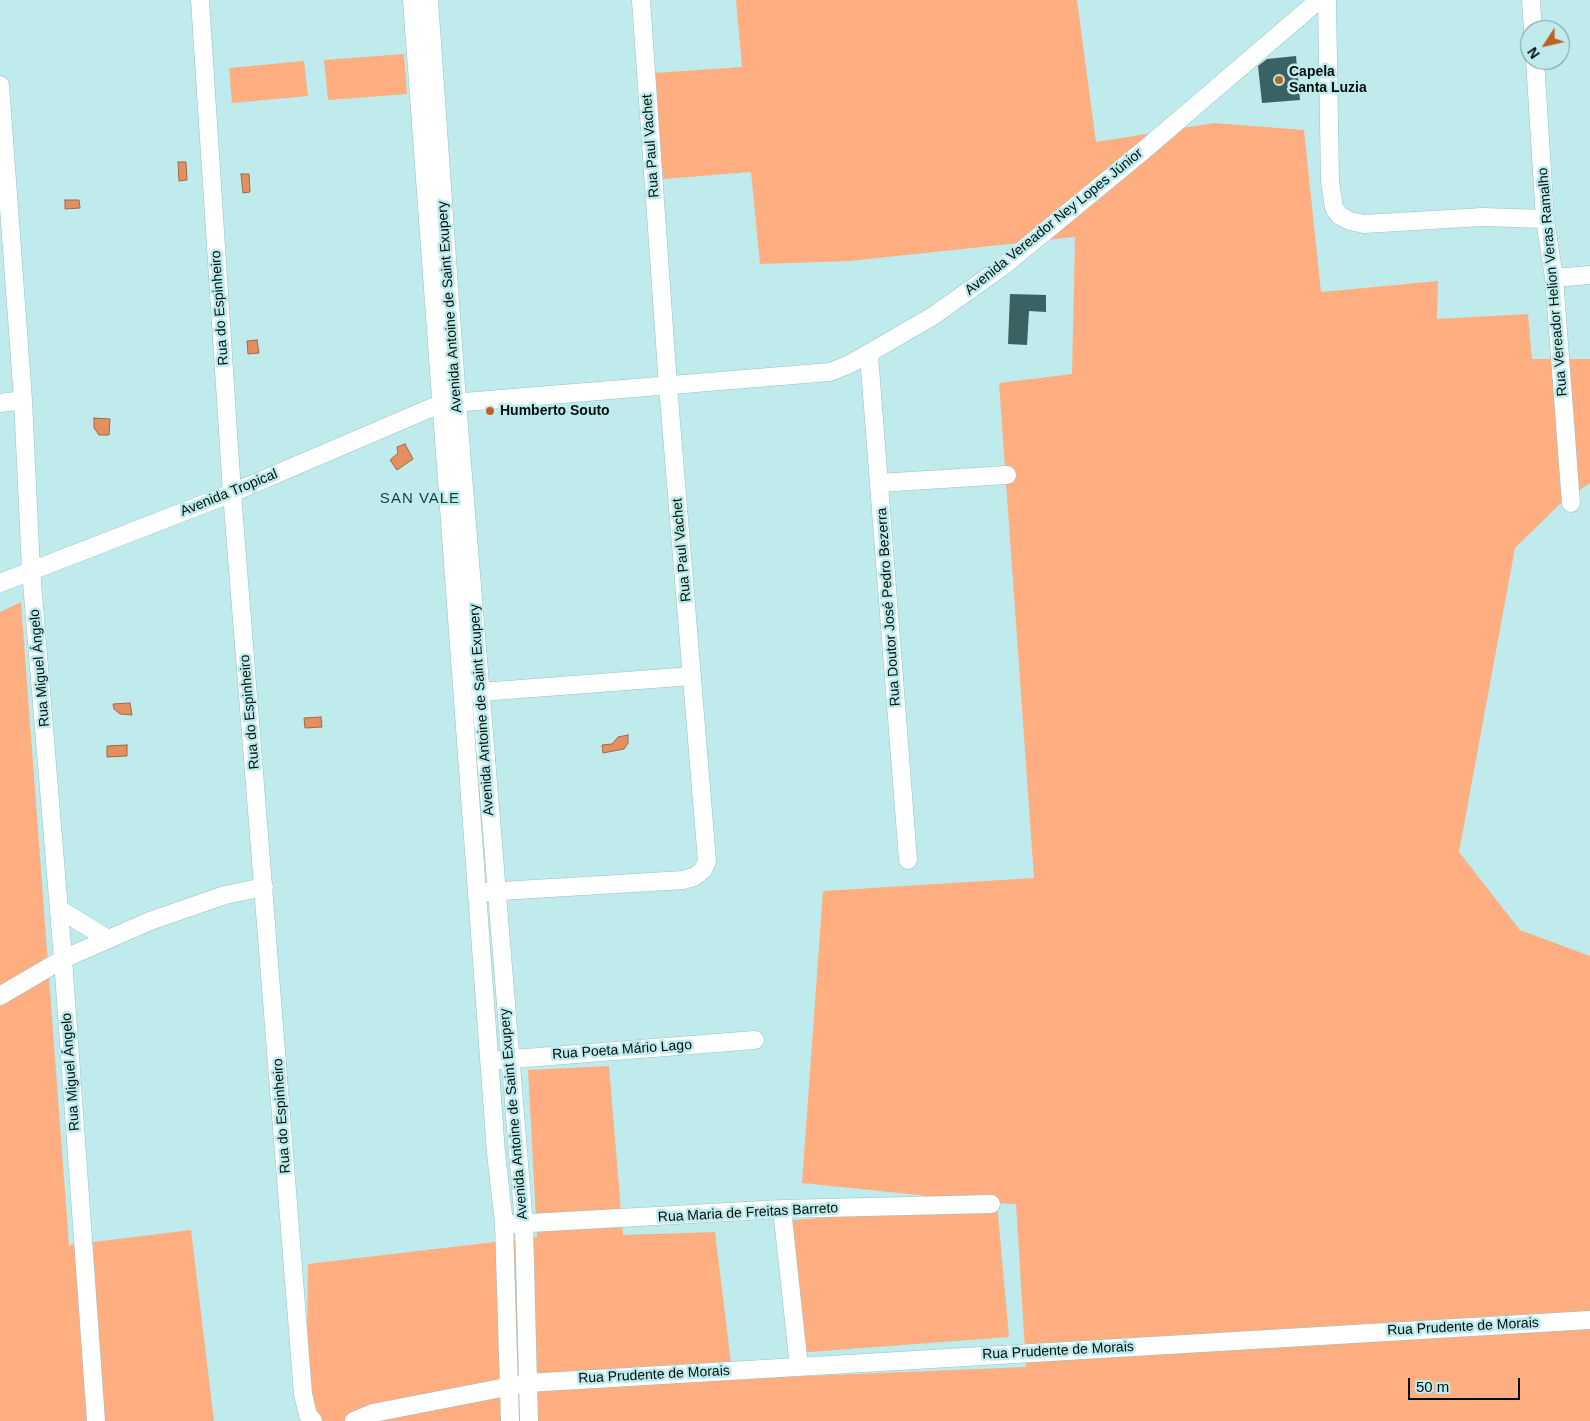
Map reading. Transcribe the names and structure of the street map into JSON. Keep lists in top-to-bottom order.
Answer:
{
  "streets": {
    "street": [
      "Rua Paul Vachet",
      "Avenida Vereador Ney Lopes Júnior",
      "Rua Vereador Helion Veras Ramalho",
      "Avenida Antoine de Saint Exupery",
      "Rua do Espinheiro",
      "Avenida Tropical",
      "Rua Doutor José Pedro Bezerra",
      "Rua Miguel Ángelo",
      "Rua Poeta Mário Lago",
      "Rua Maria de Freitas Barreto",
      "Rua Prudente de Morais"
    ]
  },
  "crossings": [
    ["Rua Paul Vachet", "Avenida Vereador Ney Lopes Júnior"],
    ["Rua Paul Vachet", "Avenida Antoine de Saint Exupery"],
    ["Avenida Vereador Ney Lopes Júnior", "Avenida Antoine de Saint Exupery"],
    ["Avenida Vereador Ney Lopes Júnior", "Avenida Tropical"],
    ["Avenida Vereador Ney Lopes Júnior", "Rua Doutor José Pedro Bezerra"],
    ["Avenida Antoine de Saint Exupery", "Avenida Tropical"],
    ["Avenida Antoine de Saint Exupery", "Rua Poeta Mário Lago"],
    ["Avenida Antoine de Saint Exupery", "Rua Maria de Freitas Barreto"],
    ["Avenida Antoine de Saint Exupery", "Rua Prudente de Morais"],
    ["Rua do Espinheiro", "Avenida Tropical"],
    ["Avenida Tropical", "Rua Miguel Ángelo"]
  ],
  "districts": ["SAN VALE"],
  "places": ["Capela Santa Luzia", "Humberto Souto"],
  "scale_bar": "50 m",
  "north": "bottom left"
}
